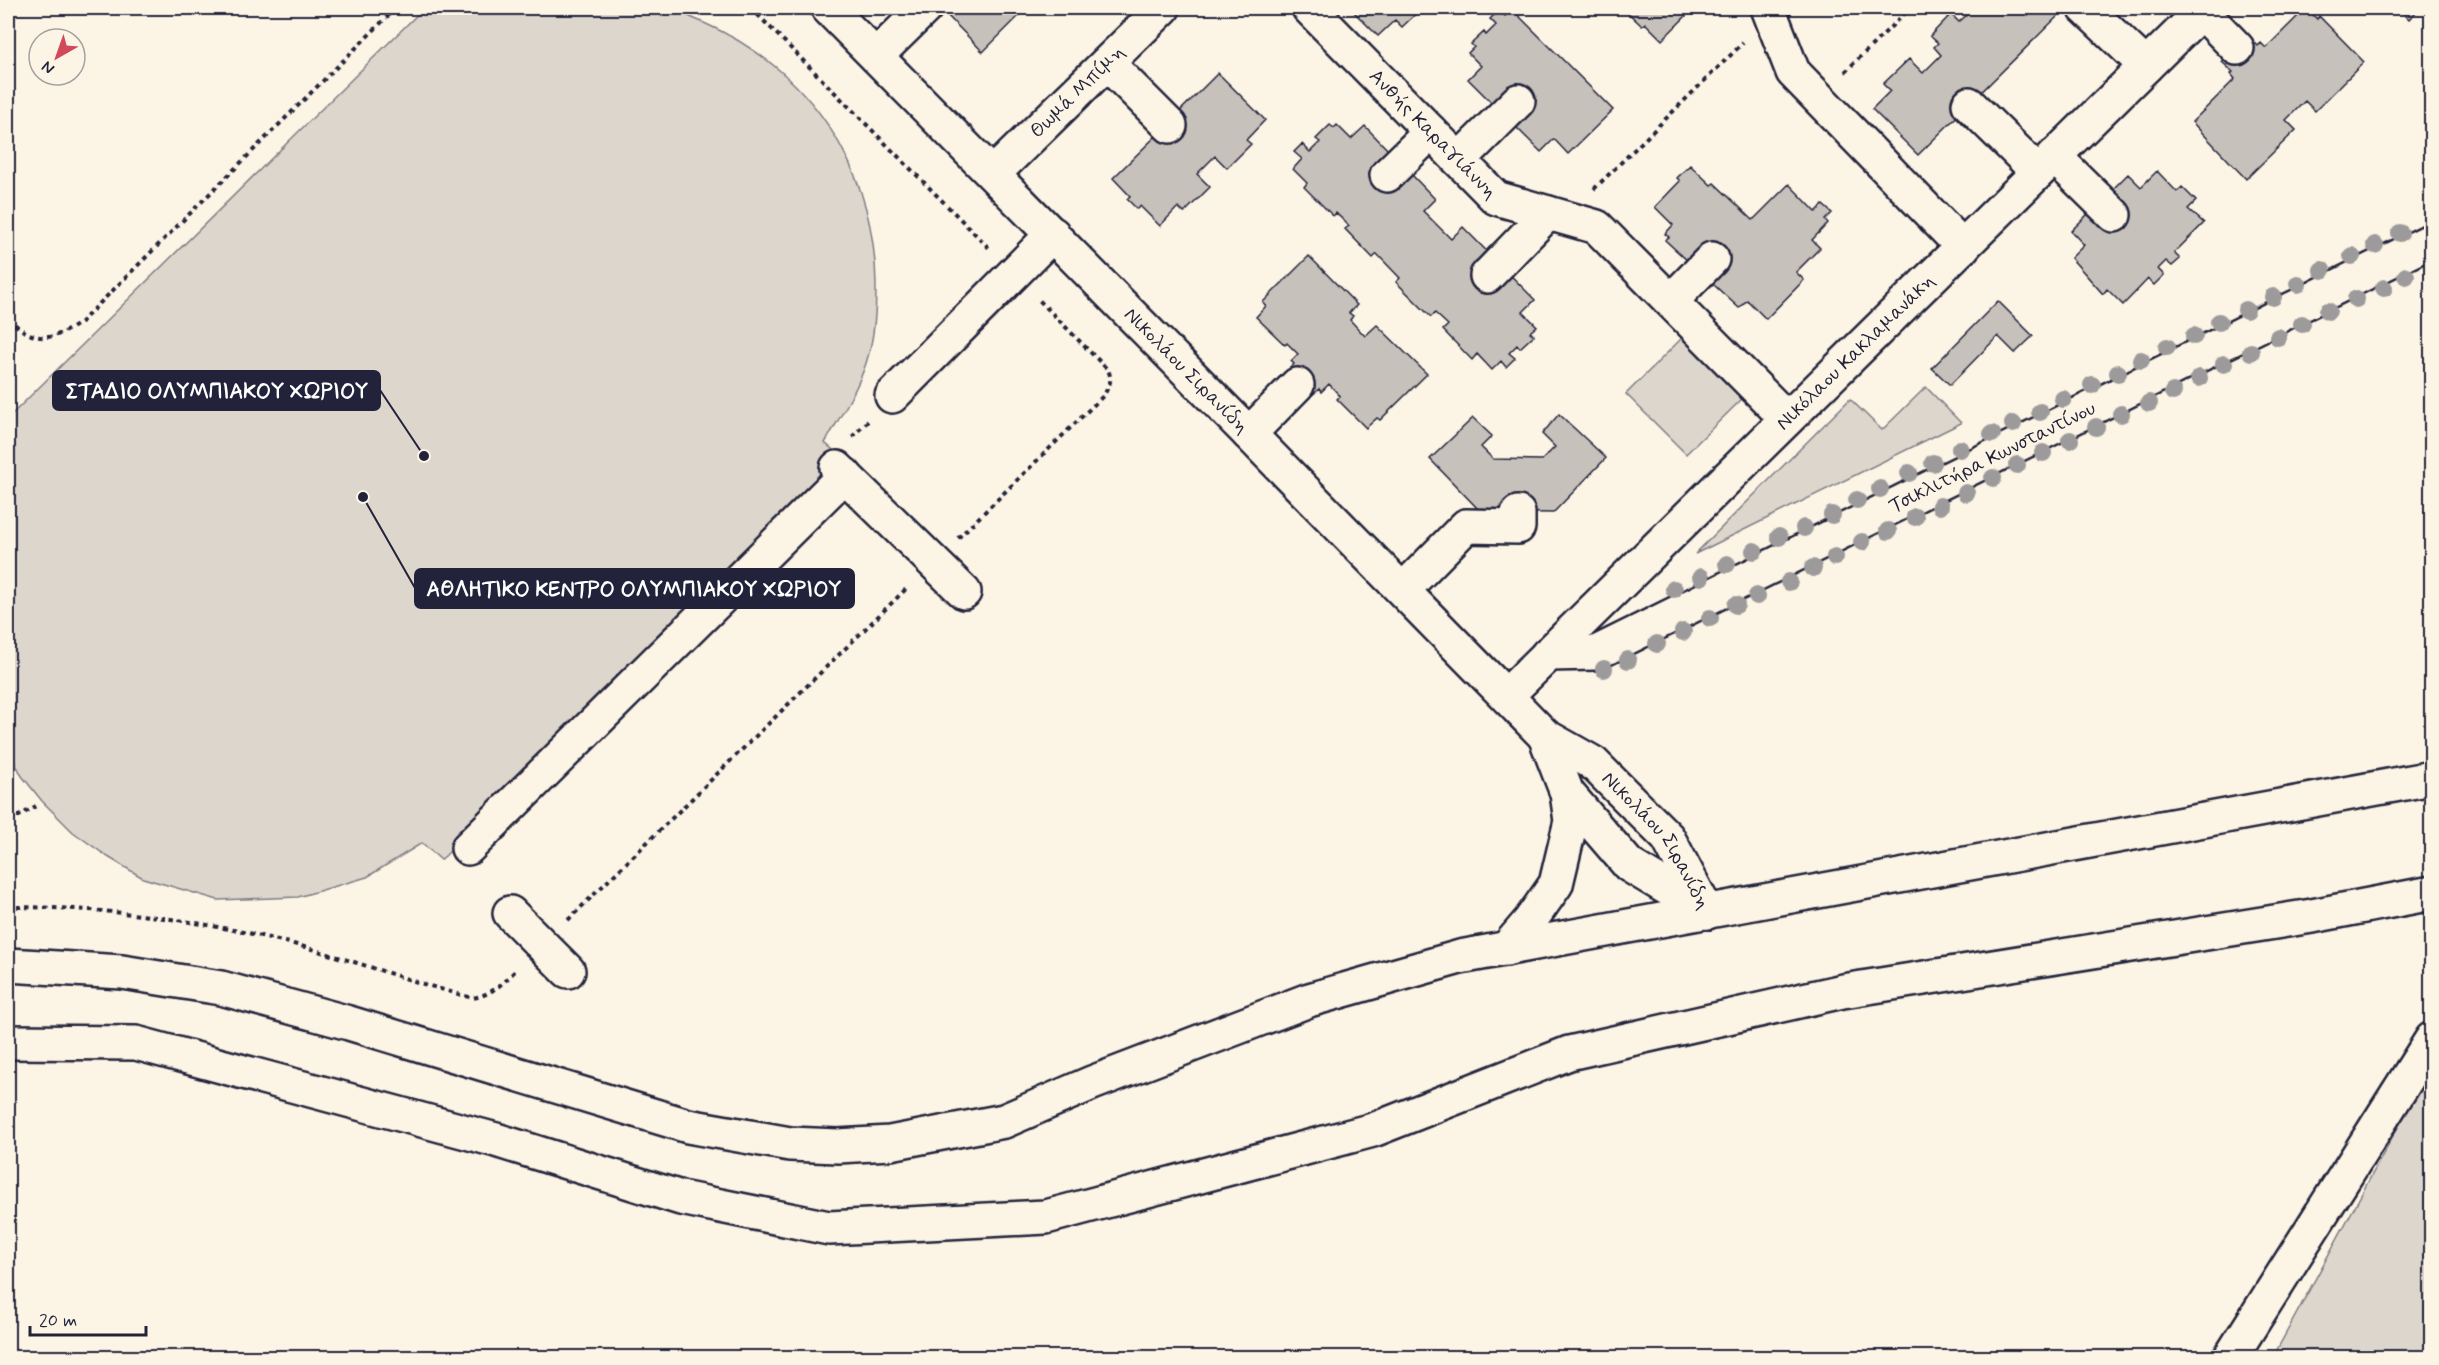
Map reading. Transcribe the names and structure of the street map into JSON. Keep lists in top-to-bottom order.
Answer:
{
  "streets": {
    "street": [
      "Θωμά Μπίμη",
      "Ανθής Καραγιάννη",
      "Νικόλαου Κακλαμανάκη",
      "Νικολάου Σιρανίδη",
      "Τσικλιτήρα Κωνσταντίνου"
    ]
  },
  "crossings": [
    ["Θωμά Μπίμη", "Νικολάου Σιρανίδη"],
    ["Ανθής Καραγιάννη", "Νικόλαου Κακλαμανάκη"],
    ["Νικόλαου Κακλαμανάκη", "Νικολάου Σιρανίδη"],
    ["Νικόλαου Κακλαμανάκη", "Τσικλιτήρα Κωνσταντίνου"]
  ],
  "places": ["ΣΤΑΔΙΟ ΟΛΥΜΠΙΑΚΟΥ ΧΩΡΙΟΥ", "ΑΘΛΗΤΙΚΟ ΚΕΝΤΡΟ ΟΛΥΜΠΙΑΚΟΥ ΧΩΡΙΟΥ"],
  "scale_bar": "20 m",
  "north": "bottom left"
}
